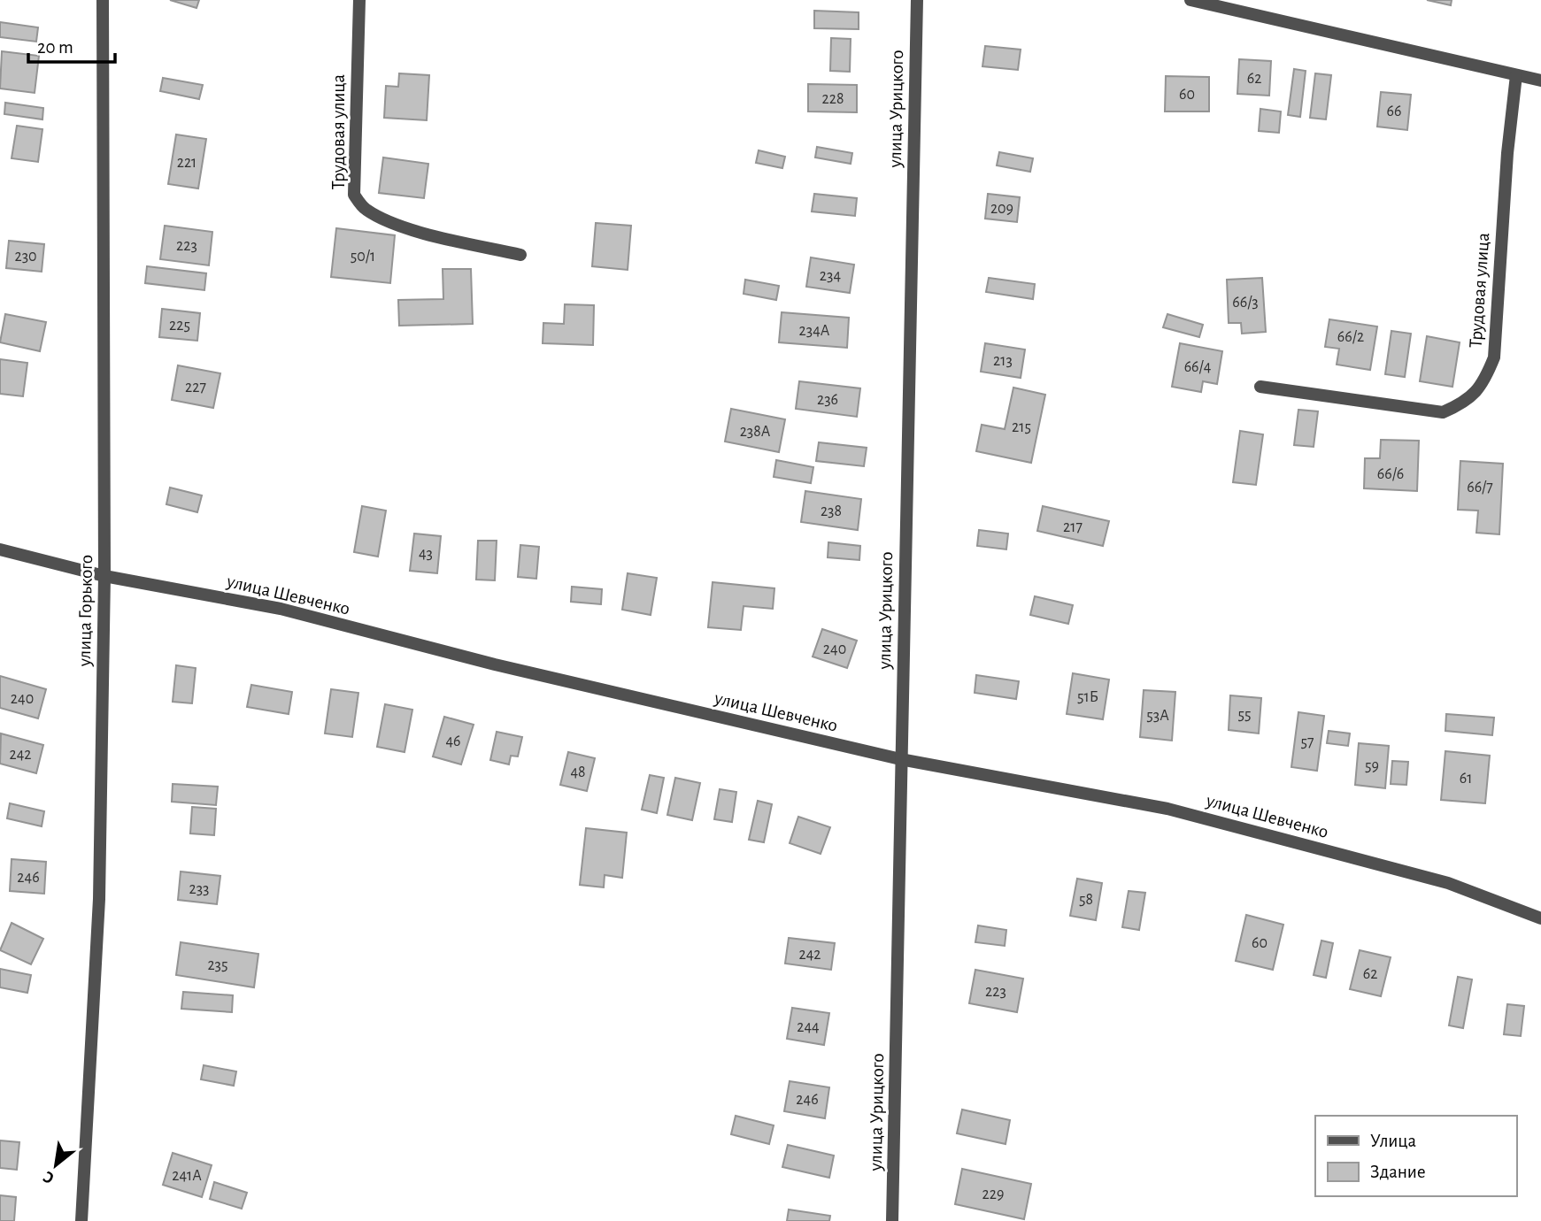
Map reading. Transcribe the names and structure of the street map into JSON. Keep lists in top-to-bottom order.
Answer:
{
  "streets": {
    "street": [
      "улица Урицкого",
      "Трудовая улица",
      "улица Шевченко",
      "улица Горького"
    ]
  },
  "crossings": [
    ["улица Урицкого", "улица Шевченко"],
    ["улица Шевченко", "улица Горького"]
  ],
  "house_numbers": [
    "62",
    "60",
    "228",
    "66",
    "221",
    "209",
    "223",
    "230",
    "50/1",
    "234",
    "66/3",
    "225",
    "234А",
    "66/2",
    "213",
    "66/4",
    "227",
    "236",
    "215",
    "238А",
    "66/6",
    "66/7",
    "238",
    "217",
    "43",
    "240",
    "51Б",
    "240",
    "55",
    "53А",
    "46",
    "57",
    "242",
    "59",
    "48",
    "61",
    "246",
    "233",
    "58",
    "60",
    "242",
    "235",
    "62",
    "223",
    "244",
    "246",
    "241А",
    "229"
  ],
  "legend": ["Улица", "Здание"],
  "scale_bar": "20 m",
  "north": "bottom left"
}
